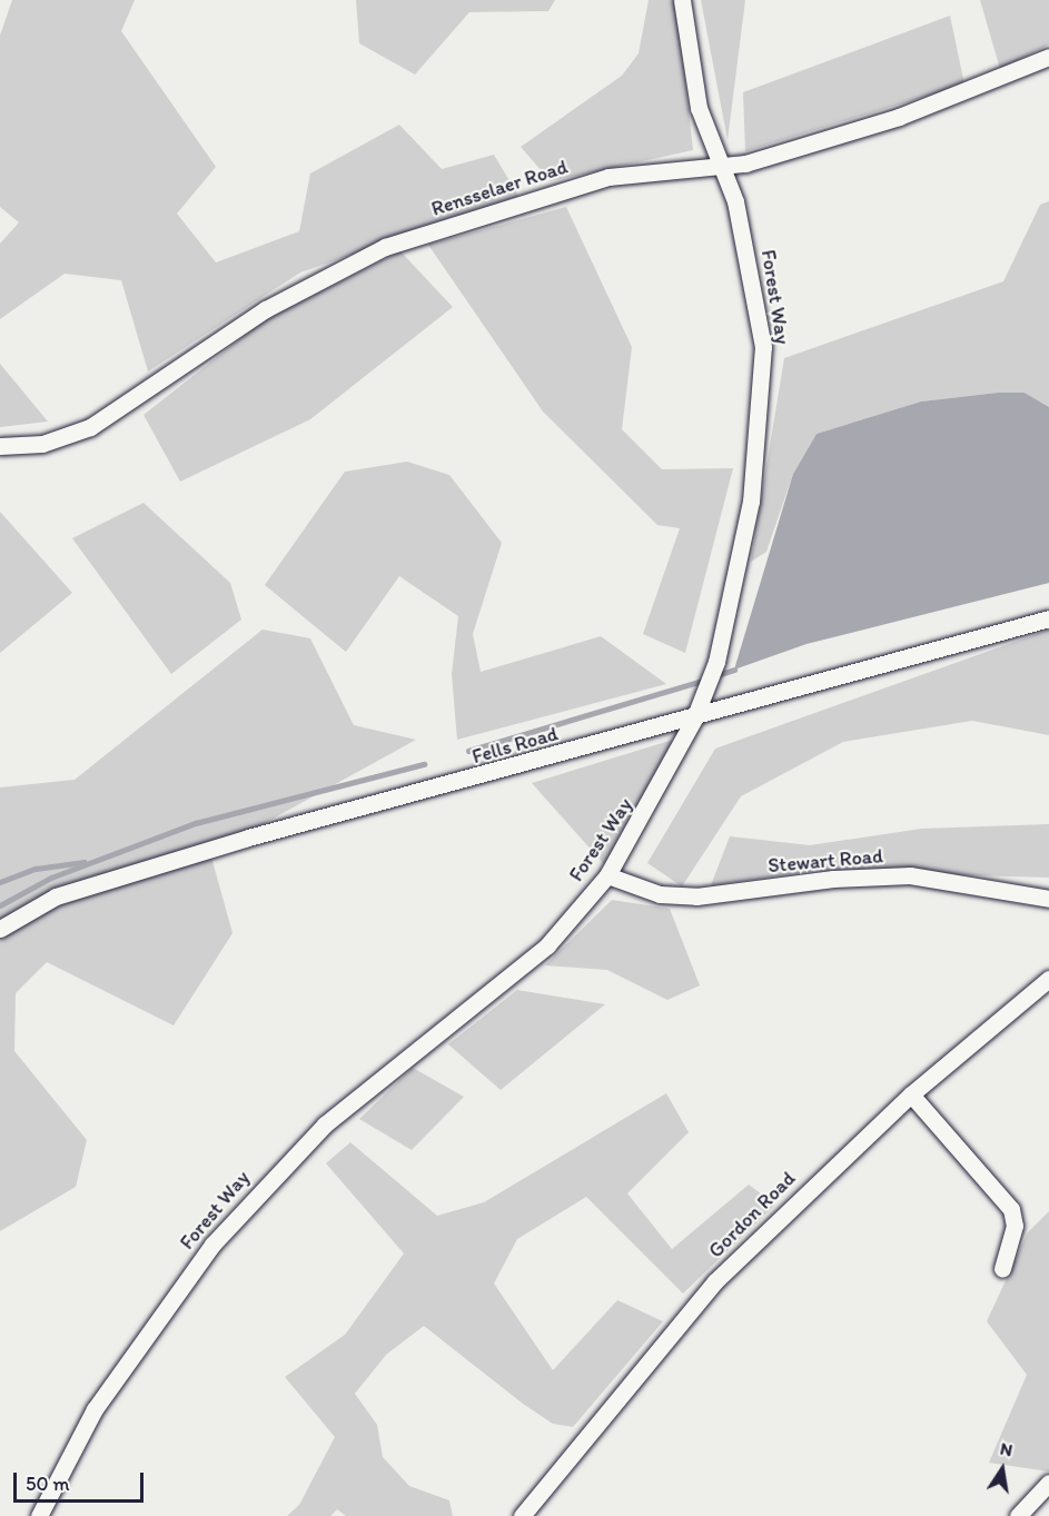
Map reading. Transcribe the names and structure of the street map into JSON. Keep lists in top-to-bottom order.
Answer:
{
  "streets": {
    "street": [
      "Rensselaer Road",
      "Forest Way",
      "Fells Road",
      "Stewart Road",
      "Gordon Road"
    ]
  },
  "crossings": [
    ["Rensselaer Road", "Forest Way"],
    ["Forest Way", "Fells Road"],
    ["Forest Way", "Stewart Road"]
  ],
  "scale_bar": "50 m",
  "north": "top"
}
